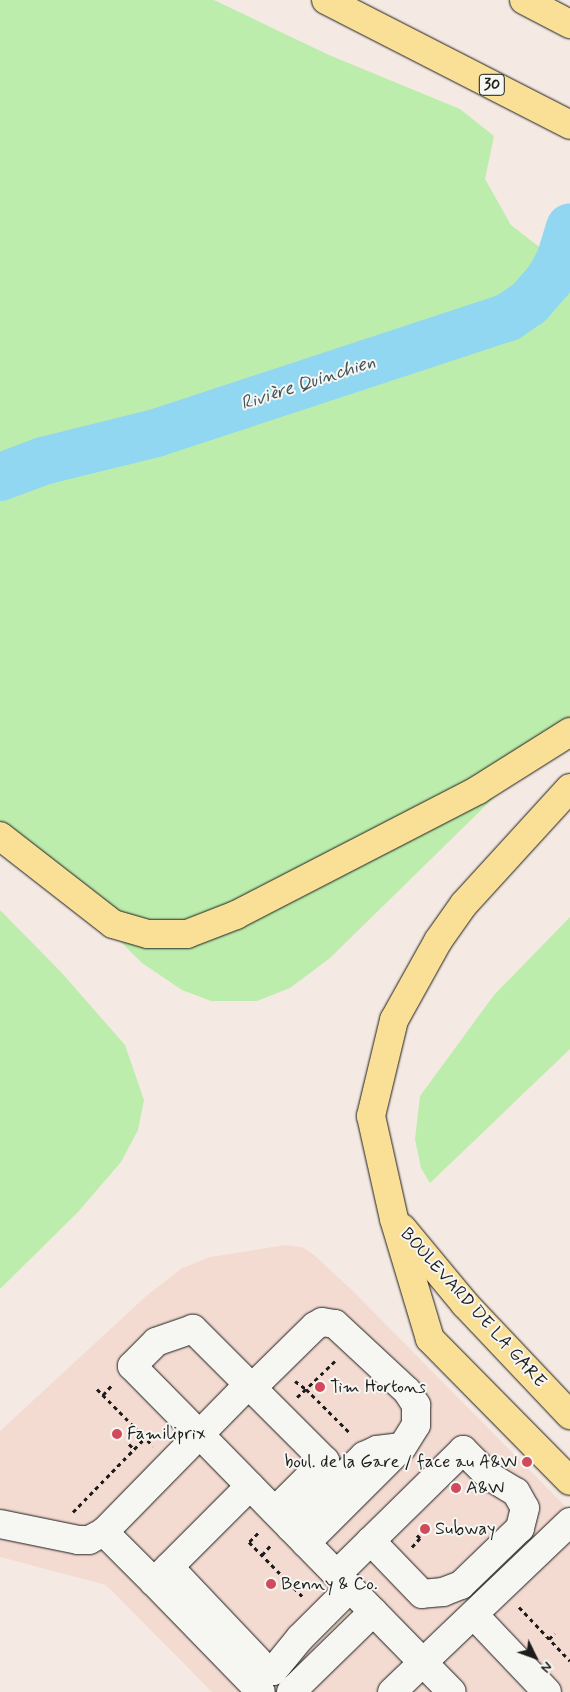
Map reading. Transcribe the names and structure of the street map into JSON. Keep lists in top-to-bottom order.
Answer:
{
  "streets": {
    "main road": ["30", "BOULEVARD DE LA GARE"]
  },
  "water": ["Rivière Quinchien"],
  "places": [
    "Tim Hortons",
    "Familiprix",
    "boul. de la Gare / face au A&W",
    "A&W",
    "Subway",
    "Benny & Co."
  ],
  "north": "bottom right"
}
